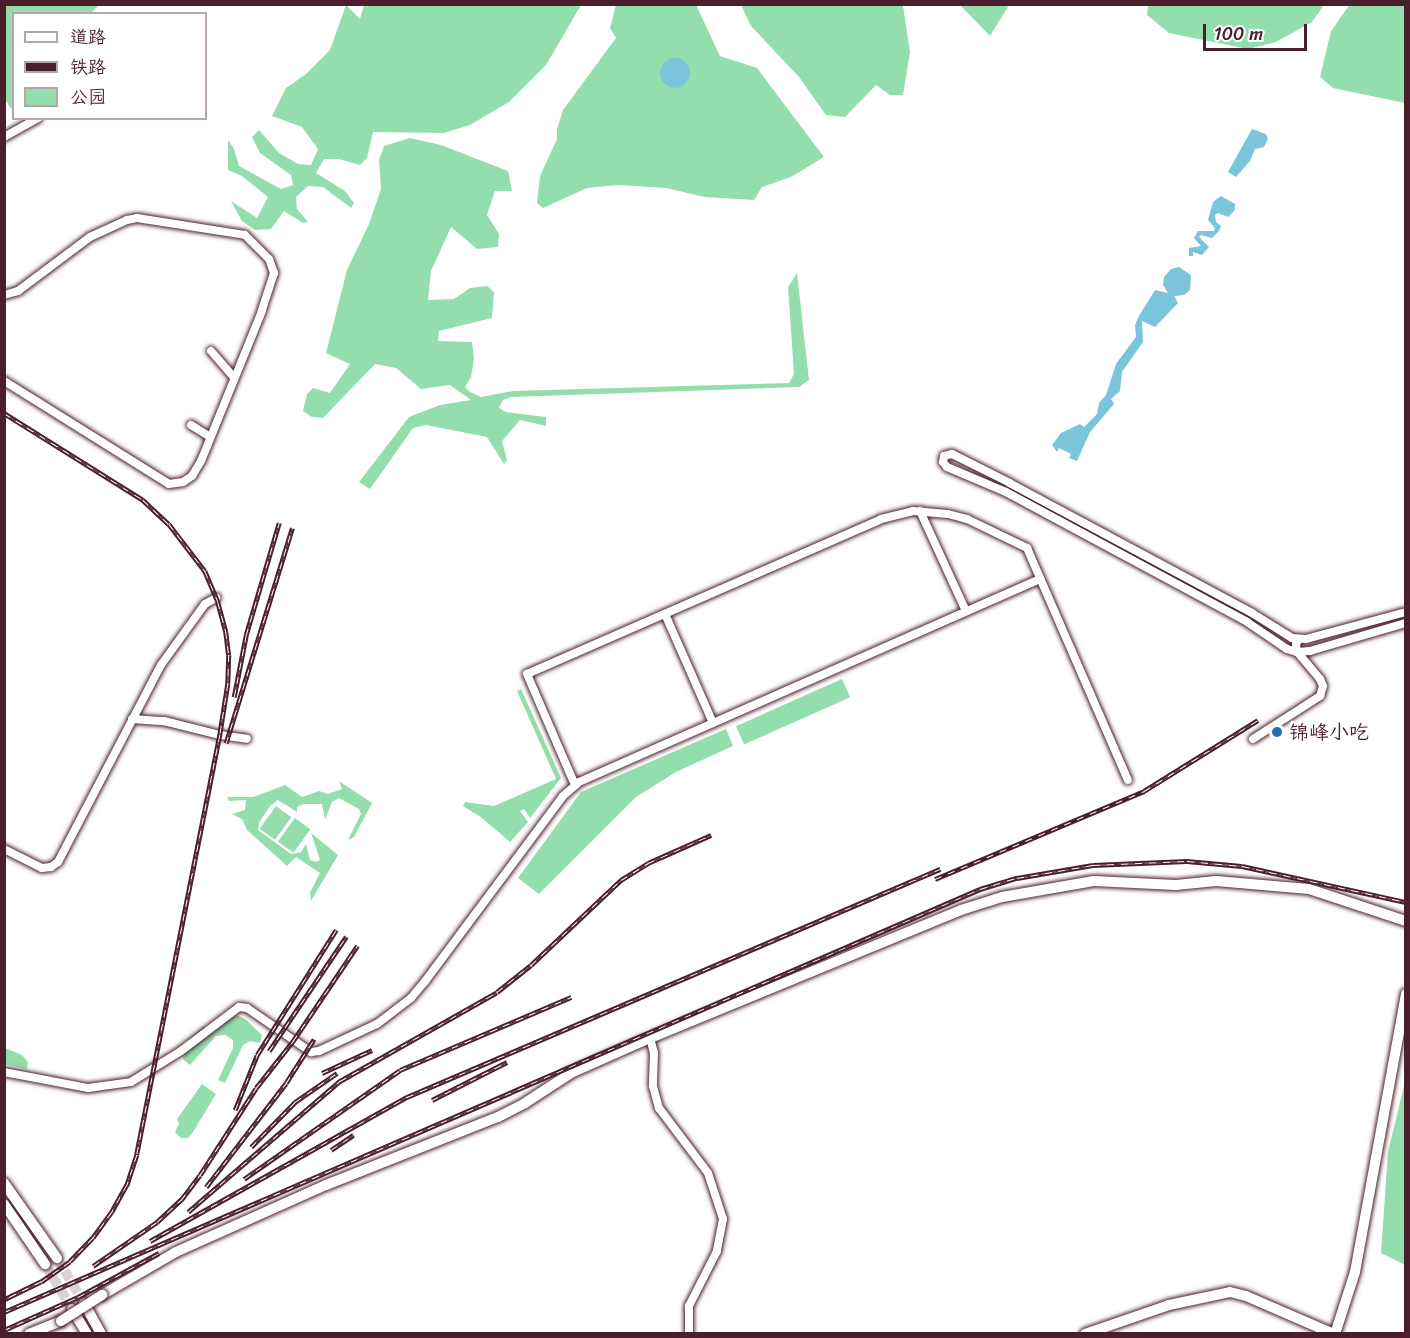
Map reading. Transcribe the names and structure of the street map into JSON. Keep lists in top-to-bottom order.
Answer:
{
  "places": ["锦峰小吃"],
  "legend": ["道路", "铁路", "公园"],
  "scale_bar": "100 m"
}
